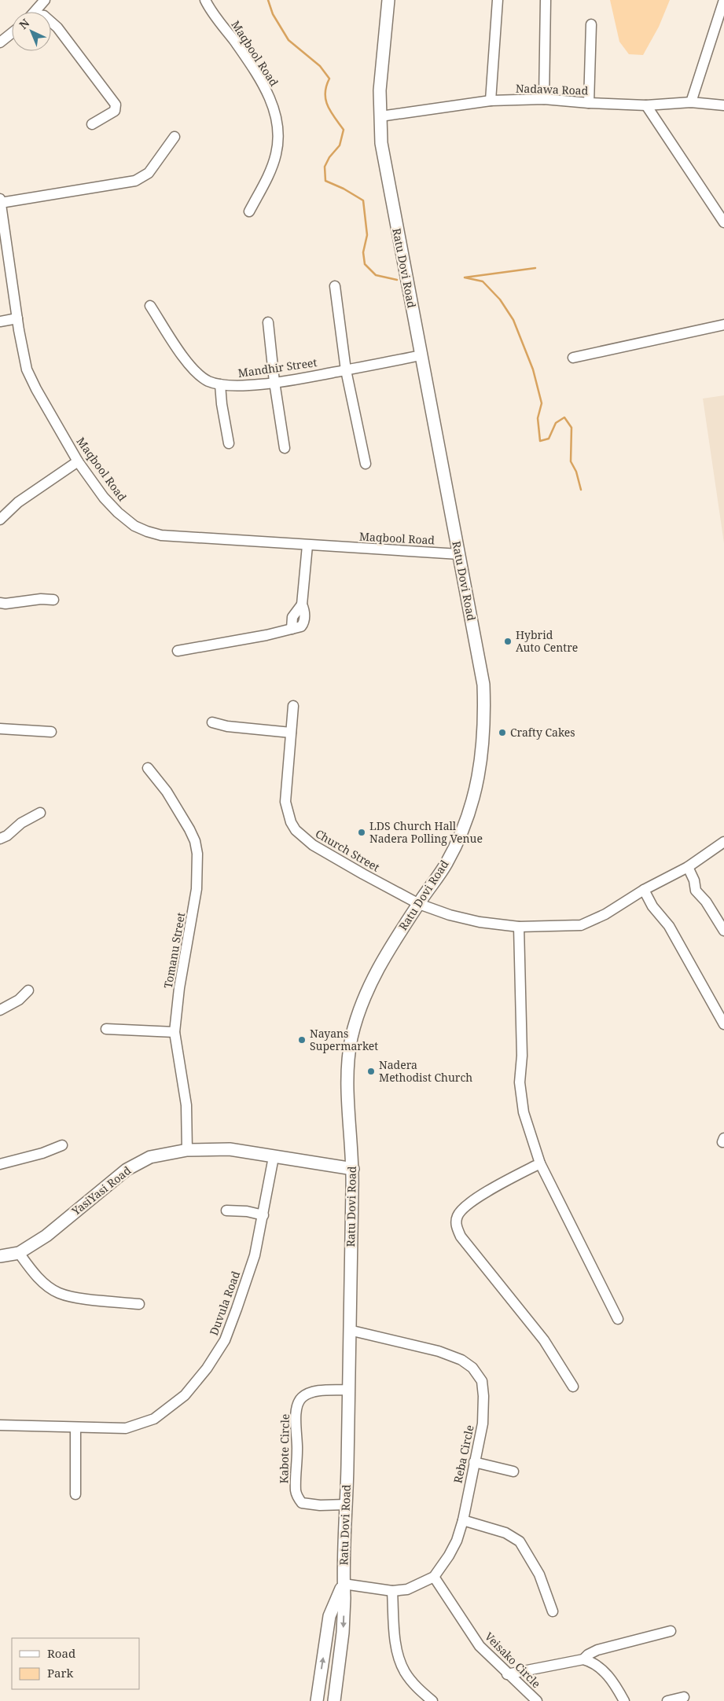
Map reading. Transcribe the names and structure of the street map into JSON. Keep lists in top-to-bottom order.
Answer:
{
  "streets": {
    "main road": ["Ratu Dovi Road", "YasiYasi Road"],
    "street": [
      "Maqbool Road",
      "Nadawa Road",
      "Mandhir Street",
      "Church Street",
      "Tomanu Street",
      "Duvula Road",
      "Kabote Circle",
      "Reba Circle",
      "Veisako Circle"
    ]
  },
  "crossings": [
    ["Maqbool Road", "Ratu Dovi Road"],
    ["Nadawa Road", "Ratu Dovi Road"],
    ["Ratu Dovi Road", "Mandhir Street"],
    ["Ratu Dovi Road", "Church Street"],
    ["Ratu Dovi Road", "YasiYasi Road"],
    ["Ratu Dovi Road", "Kabote Circle"],
    ["Ratu Dovi Road", "Reba Circle"],
    ["Tomanu Street", "YasiYasi Road"],
    ["YasiYasi Road", "Duvula Road"],
    ["Reba Circle", "Veisako Circle"]
  ],
  "places": [
    "Hybrid Auto Centre",
    "Crafty Cakes",
    "LDS Church Hall Nadera Polling Venue",
    "Nayans Supermarket",
    "Nadera Methodist Church"
  ],
  "legend": ["Road", "Park"],
  "north": "top left"
}
